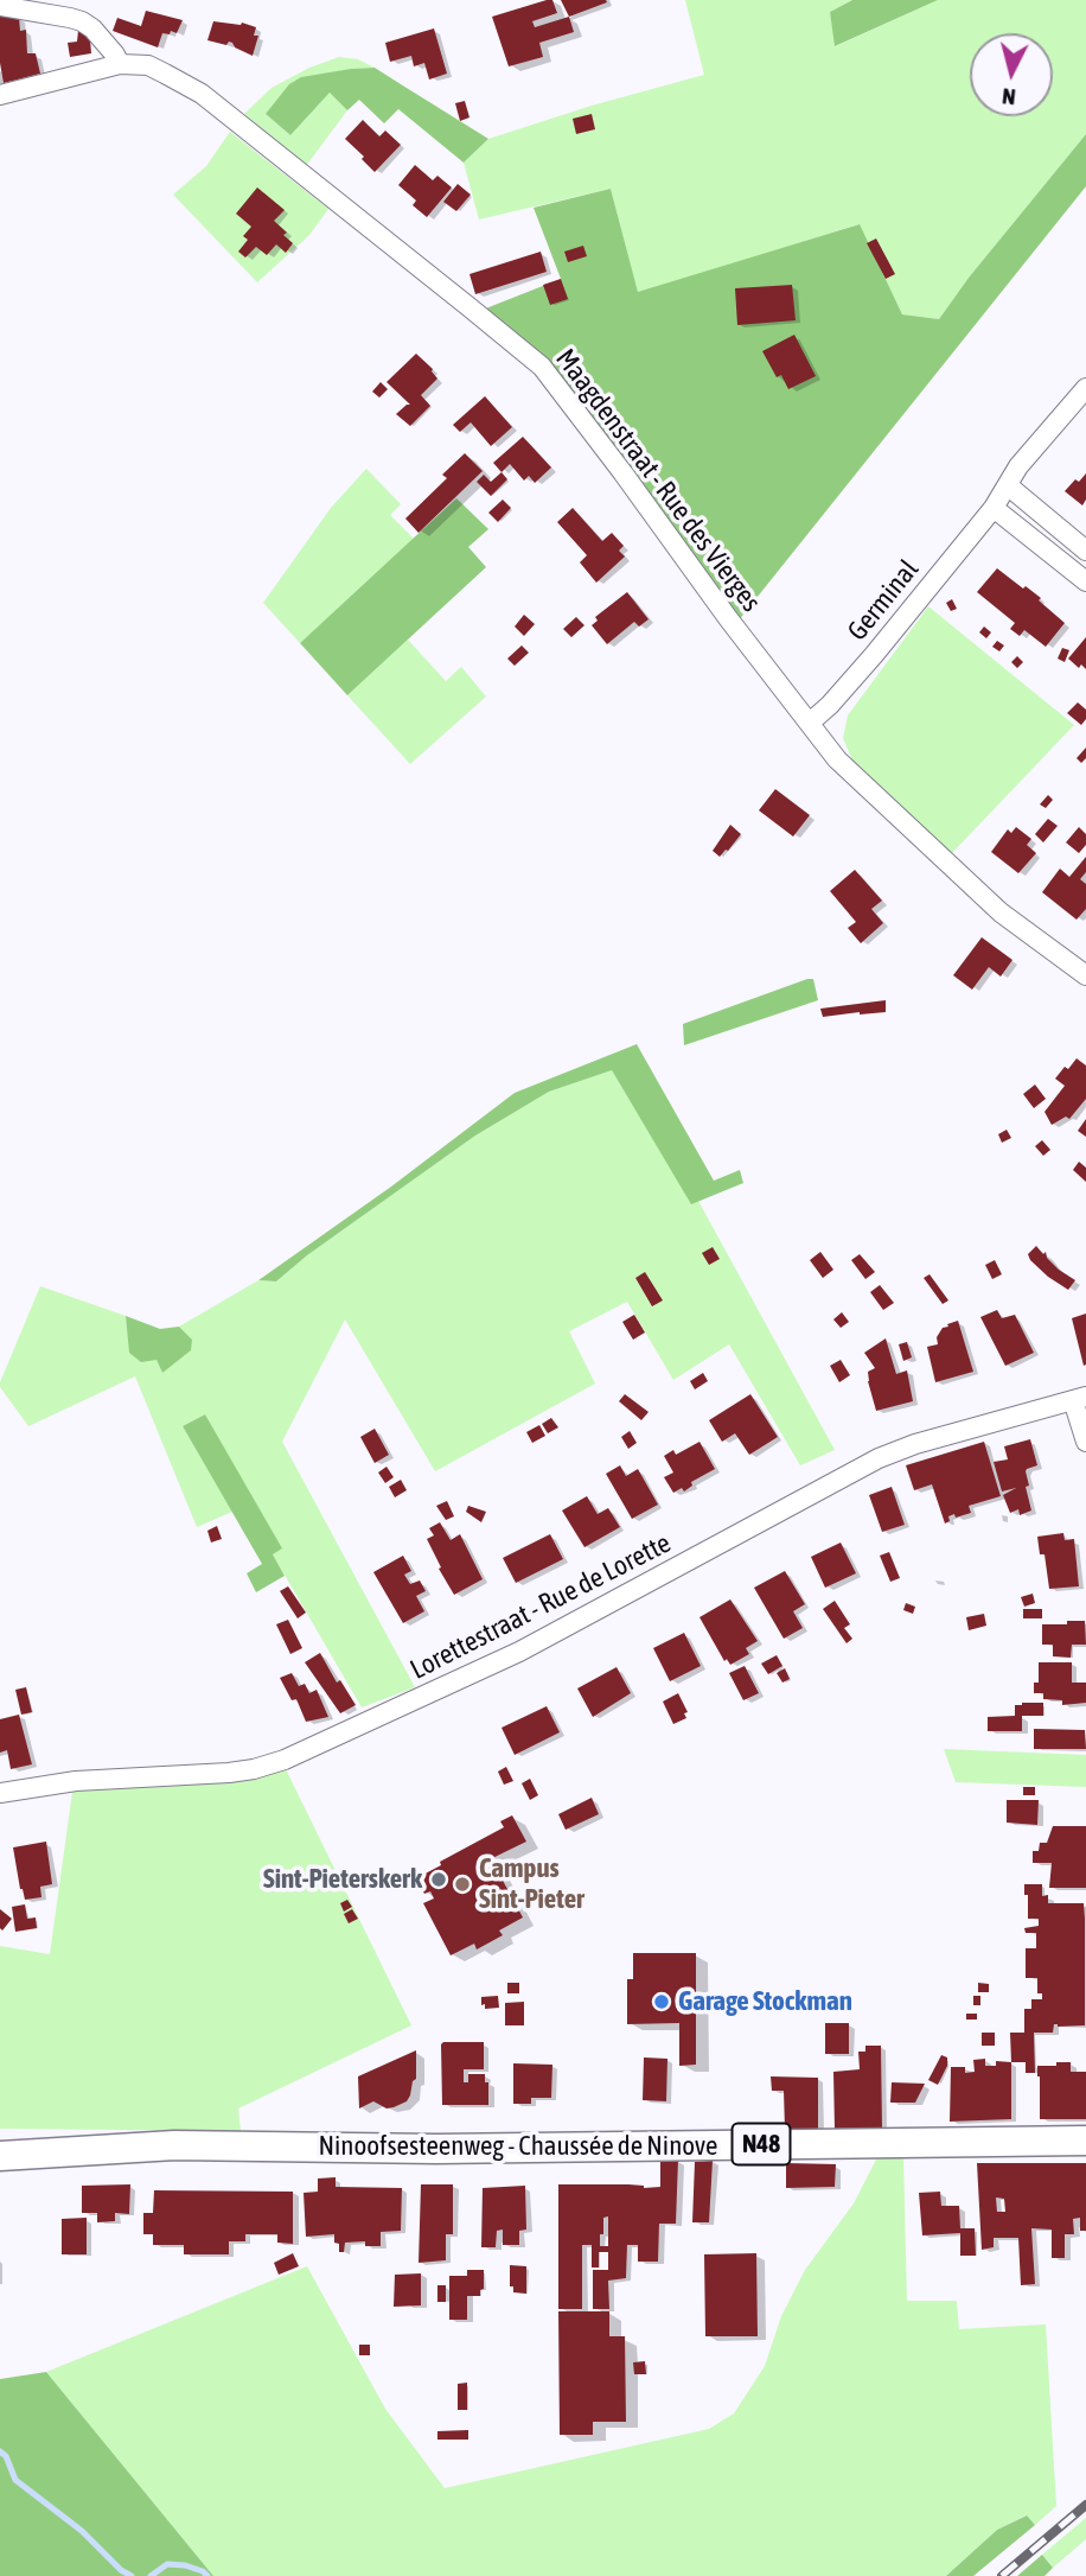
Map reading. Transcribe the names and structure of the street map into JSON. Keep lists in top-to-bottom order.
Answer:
{
  "streets": {
    "main road": ["N48", "Ninoofsesteenweg - Chaussée de Ninove"],
    "street": ["Maagdenstraat - Rue des Vierges", "Germinal", "Lorettestraat - Rue de Lorette"]
  },
  "crossings": [
    ["Maagdenstraat - Rue des Vierges", "Germinal"]
  ],
  "places": ["Sint-Pieterskerk", "Campus Sint-Pieter", "Garage Stockman"],
  "north": "bottom"
}
